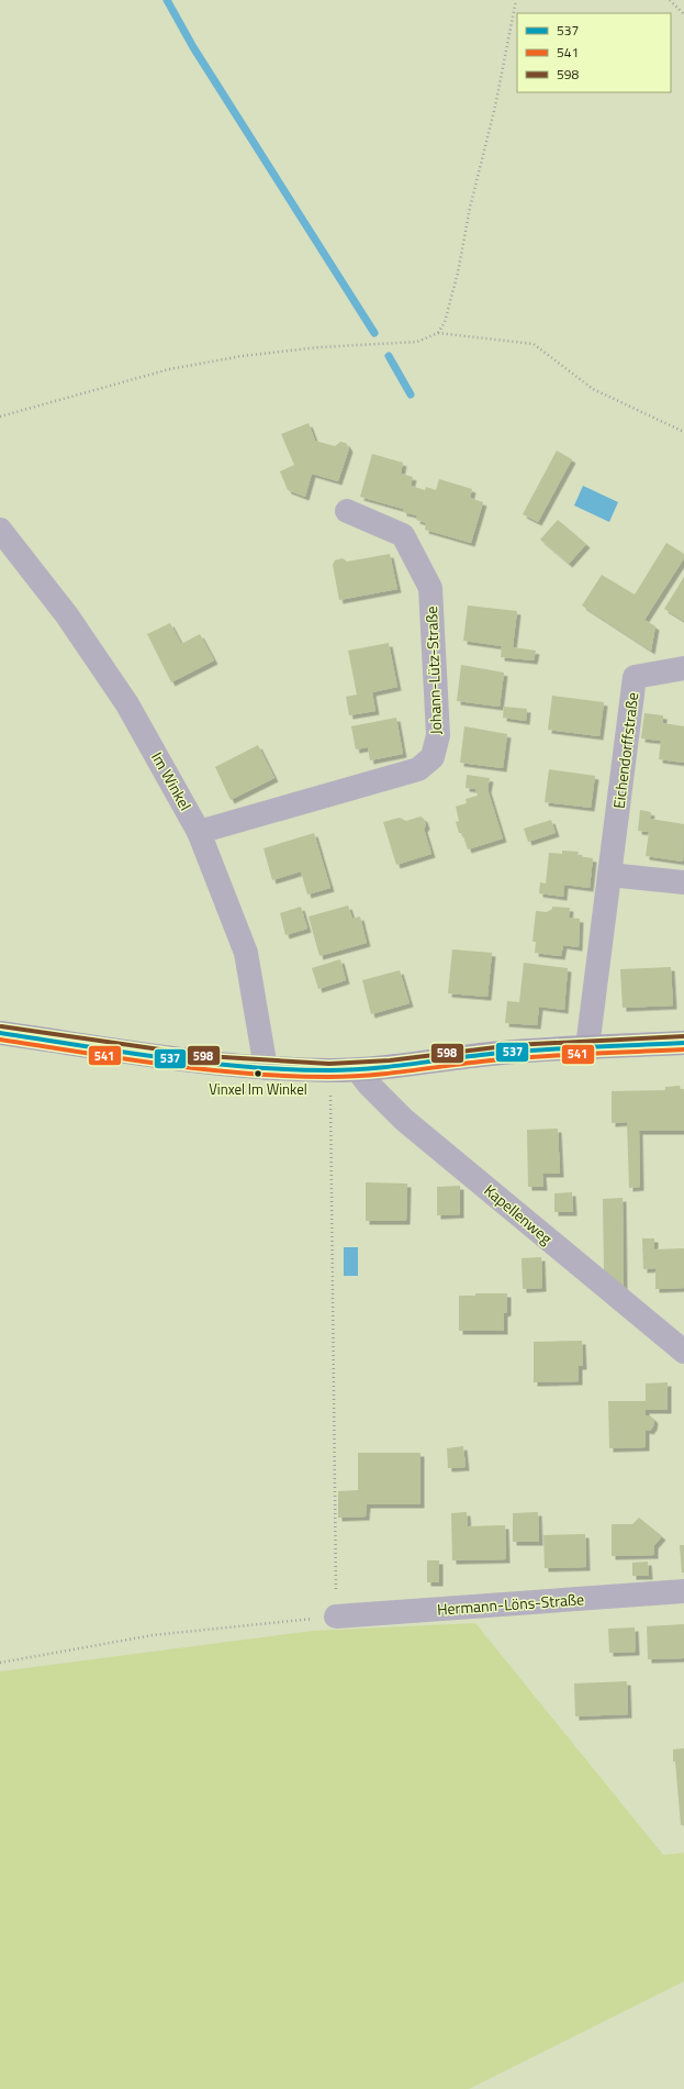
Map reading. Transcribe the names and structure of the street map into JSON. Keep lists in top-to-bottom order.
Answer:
{
  "streets": {
    "street": [
      "Johann-Lütz-Straße",
      "Eichendorffstraße",
      "Im Winkel",
      "Kapellenweg",
      "Hermann-Löns-Straße"
    ]
  },
  "crossings": [
    ["Johann-Lütz-Straße", "Im Winkel"]
  ],
  "places": ["Vinxel Im Winkel"],
  "lines": ["transit line 598", "transit line 537", "transit line 541"],
  "legend": ["537", "541", "598"]
}
